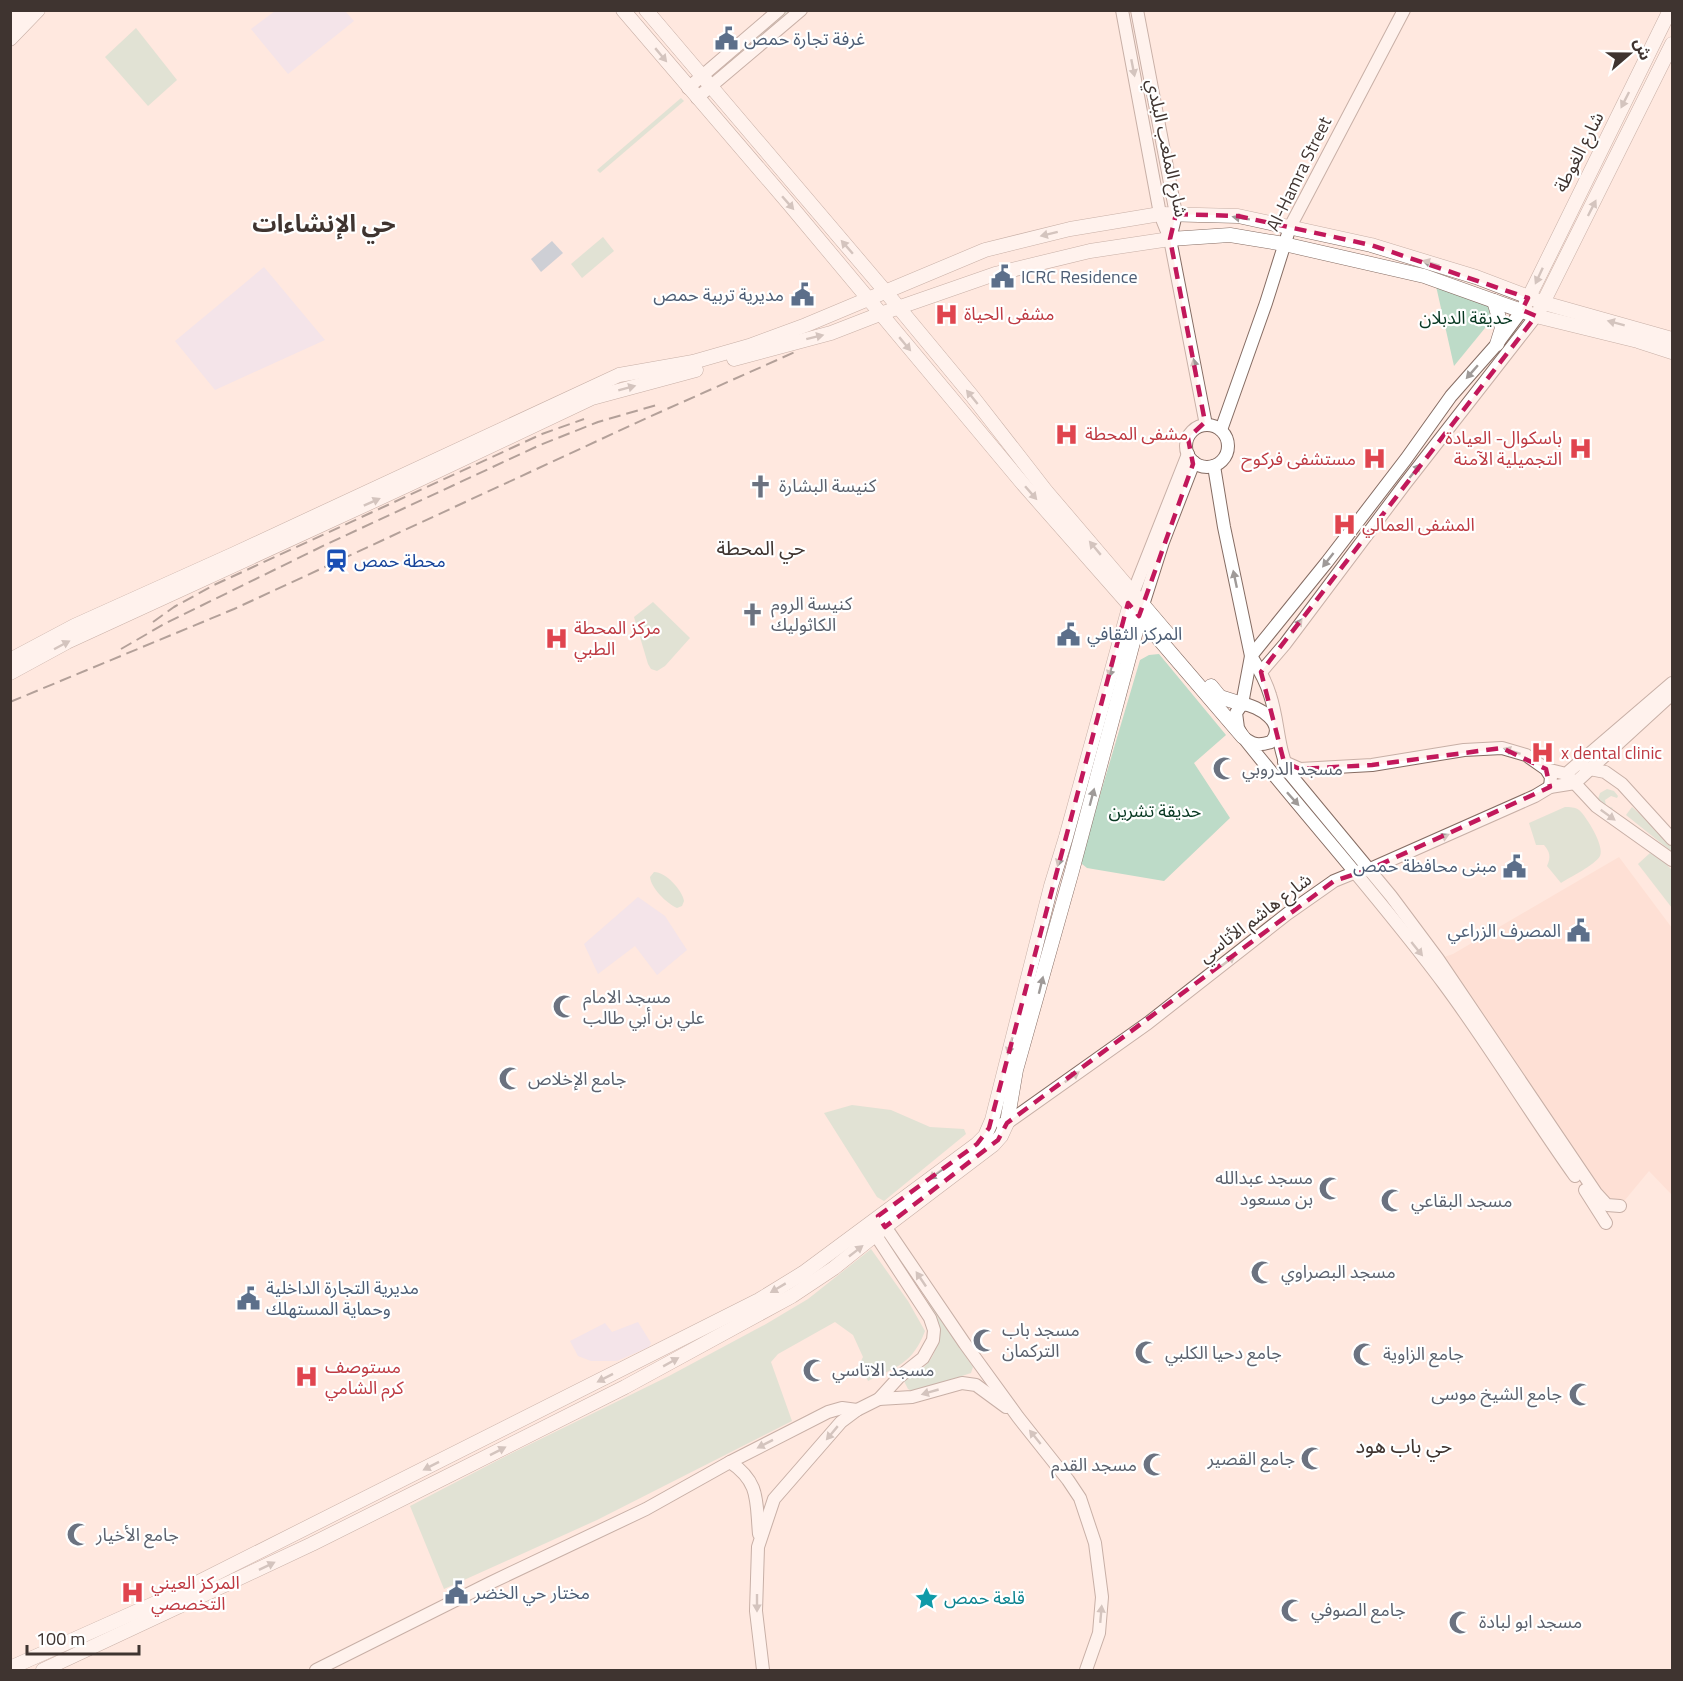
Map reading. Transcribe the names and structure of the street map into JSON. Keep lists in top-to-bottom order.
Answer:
{
  "streets": {
    "main road": [
      "شارع الملعب البلدي",
      "شارع الغوطة",
      "Al-Hamra Street",
      "شارع هاشم الأتاسي"
    ]
  },
  "one_way": ["شارع هاشم الأتاسي"],
  "districts": ["حي الإنشاءات", "حي المحطة", "حي باب هود"],
  "parks": ["حديقة الدبلان", "حديقة تشرين"],
  "places": {
    "public building": [
      "غرفة تجارة حمص",
      "ICRC Residence",
      "مديرية تربية حمص",
      "المركز الثقافي",
      "مبنى محافظة حمص",
      "المصرف الزراعي",
      "مديرية التجارة الداخلية وحماية المستهلك",
      "مختار حي الخضر"
    ],
    "hospital": [
      "مشفى الحياة",
      "مشفى المحطة",
      "باسكوال- العيادة التجميلية الآمنة",
      "مستشفى فركوح",
      "المشفى العمالي",
      "مركز المحطة الطبي",
      "x dental clinic",
      "مستوصف كرم الشامي",
      "المركز العيني التخصصي"
    ],
    "church": ["كنيسة البشارة", "كنيسة الروم الكاثوليك"],
    "station": ["محطة حمص"],
    "mosque": [
      "مسجد الدروبي",
      "مسجد الامام علي بن أبي طالب",
      "جامع الإخلاص",
      "مسجد عبدالله بن مسعود",
      "مسجد البقاعي",
      "مسجد البصراوي",
      "مسجد باب التركمان",
      "جامع دحيا الكلبي",
      "جامع الزاوية",
      "مسجد الاتاسي",
      "جامع الشيخ موسى",
      "جامع القصير",
      "مسجد القدم",
      "جامع الأخيار",
      "جامع الصوفي",
      "مسجد ابو لبادة"
    ],
    "place": ["قلعة حمص"]
  },
  "scale_bar": "100 m",
  "north": "right"
}
